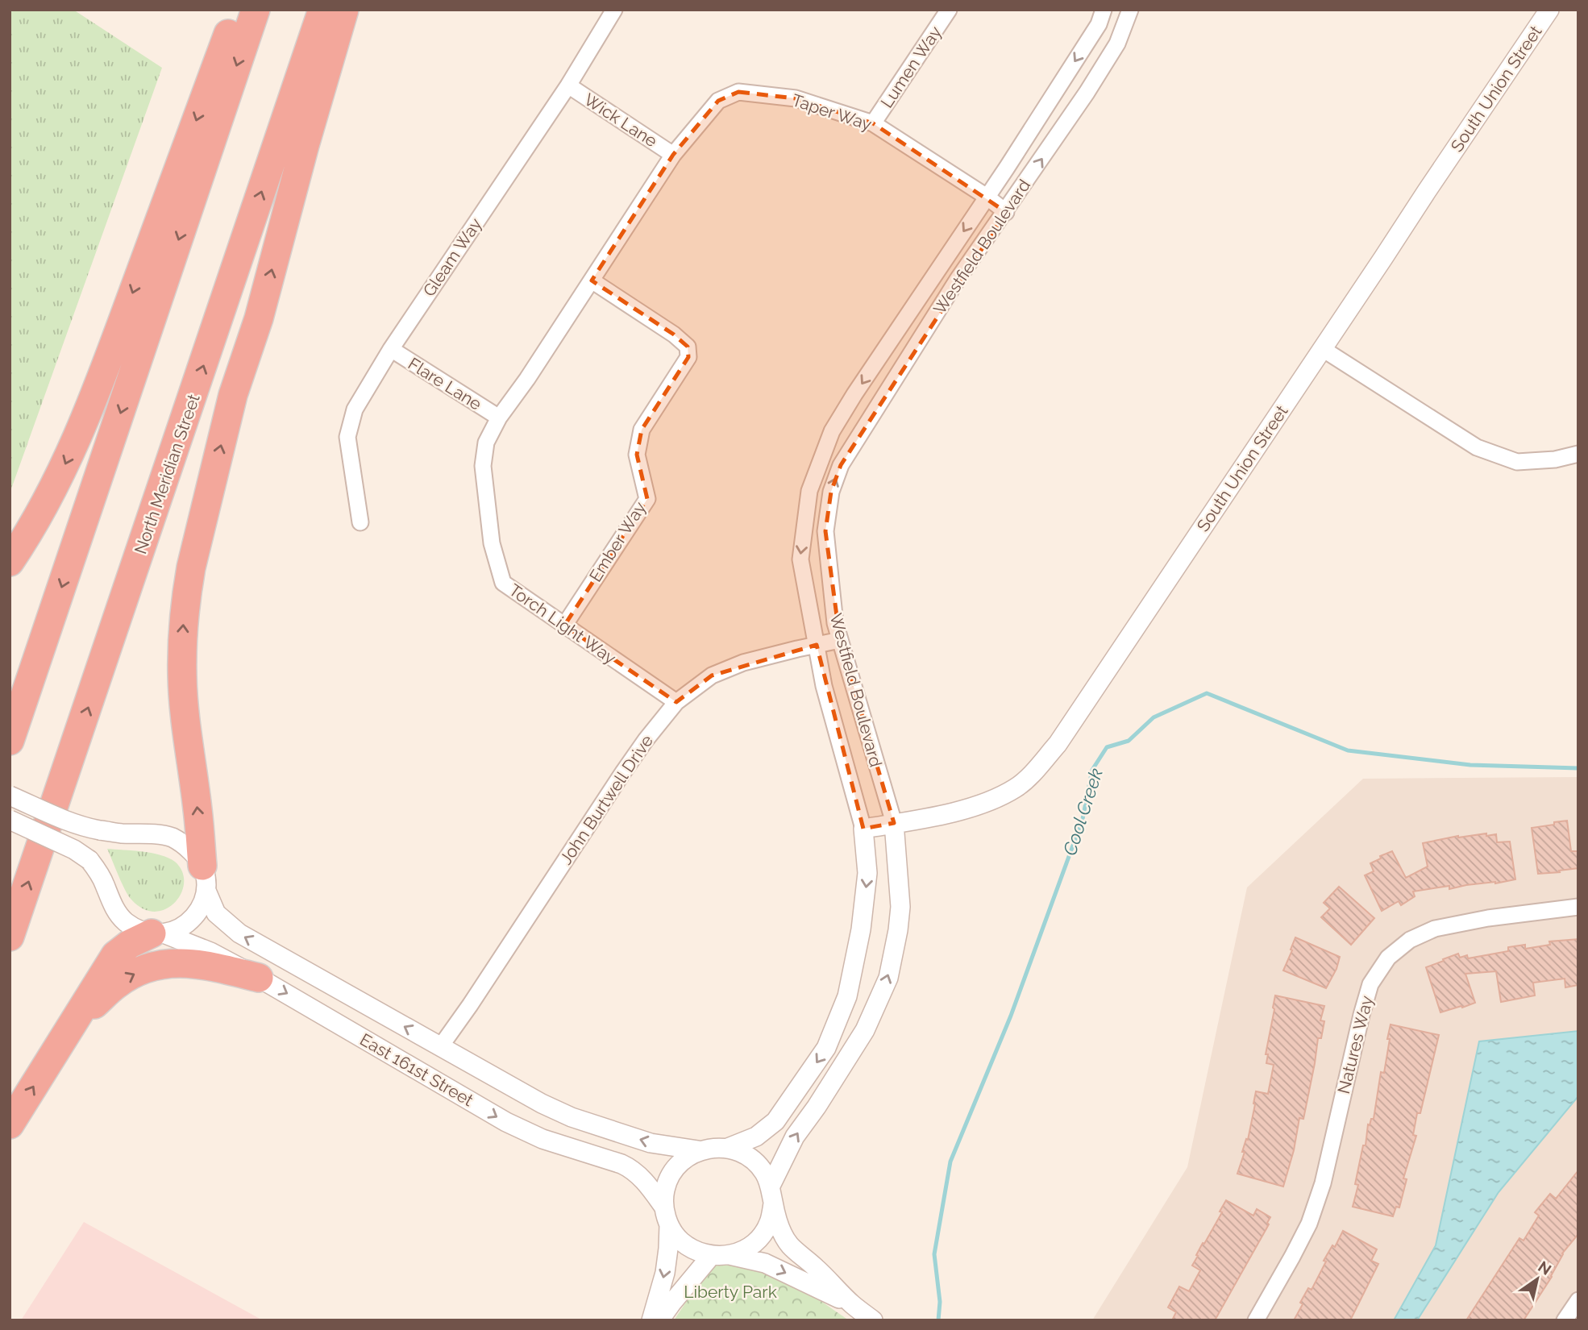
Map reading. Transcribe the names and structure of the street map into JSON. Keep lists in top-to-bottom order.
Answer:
{
  "streets": {
    "highway": ["North Meridian Street"],
    "street": [
      "Lumen Way",
      "South Union Street",
      "Taper Way",
      "Wick Lane",
      "Westfield Boulevard",
      "Gleam Way",
      "Flare Lane",
      "Ember Way",
      "Torch Light Way",
      "John Burtwell Drive",
      "Natures Way",
      "East 161st Street"
    ]
  },
  "crossings": [
    ["Lumen Way", "Taper Way"],
    ["South Union Street", "Westfield Boulevard"],
    ["Taper Way", "Wick Lane"],
    ["Taper Way", "Westfield Boulevard"],
    ["Taper Way", "Ember Way"],
    ["Taper Way", "Torch Light Way"],
    ["Wick Lane", "Gleam Way"],
    ["Westfield Boulevard", "John Burtwell Drive"],
    ["Westfield Boulevard", "East 161st Street"],
    ["Gleam Way", "Flare Lane"],
    ["Flare Lane", "Torch Light Way"],
    ["Ember Way", "Torch Light Way"],
    ["Torch Light Way", "John Burtwell Drive"],
    ["John Burtwell Drive", "East 161st Street"]
  ],
  "water": ["Cool Creek"],
  "parks": ["Liberty Park"],
  "north": "top right"
}
